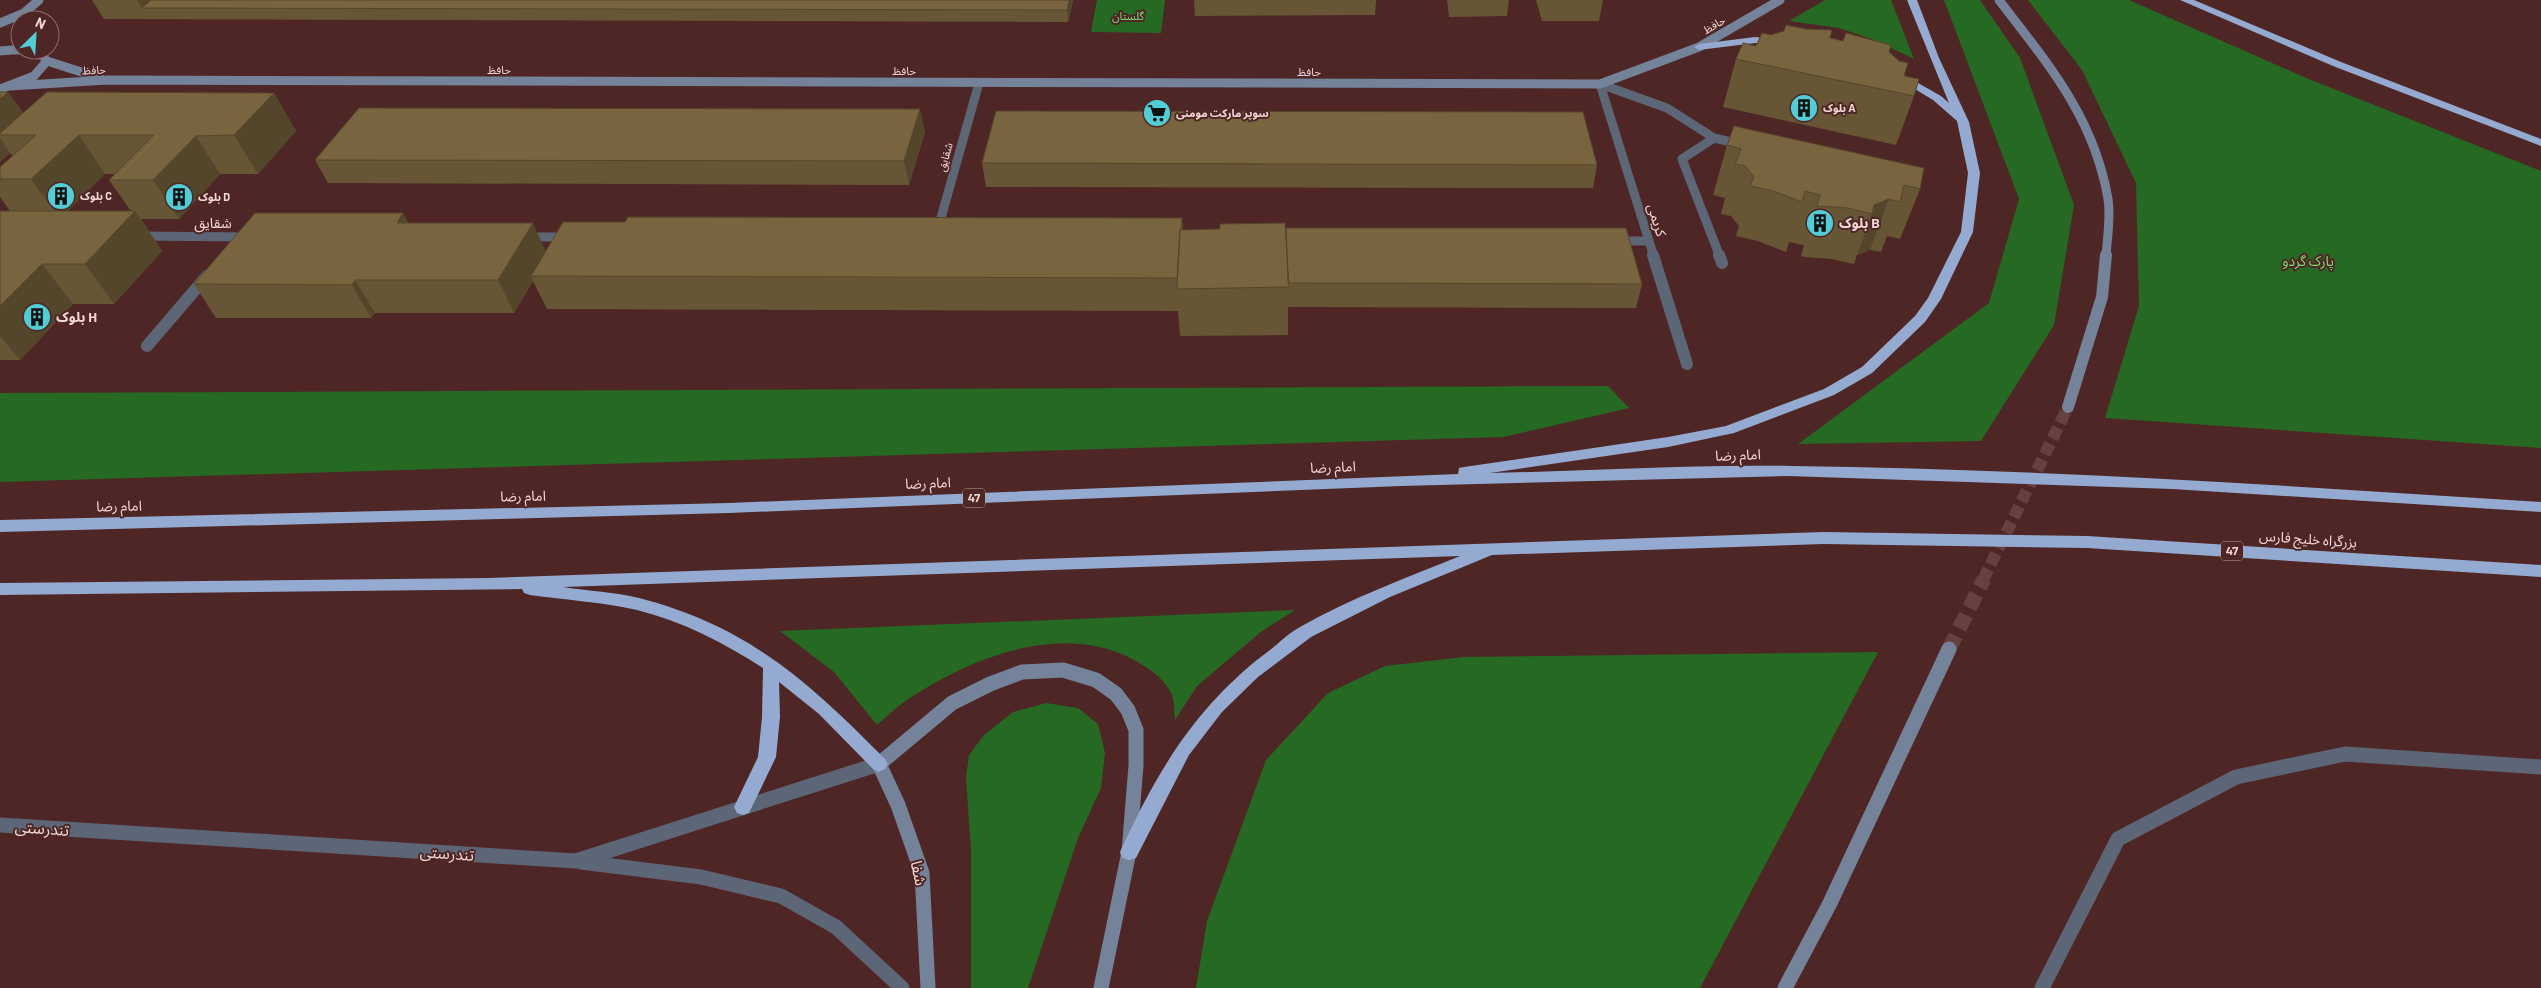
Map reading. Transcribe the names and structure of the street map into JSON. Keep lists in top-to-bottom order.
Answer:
{
  "streets": {
    "highway": ["امام رضا", "47", "بزرگراه خلیج فارس"],
    "street": [
      "حافظ",
      "شقایق",
      "کریمی",
      "تندرستی",
      "شفا"
    ]
  },
  "crossings": [
    ["حافظ", "شقایق"],
    ["حافظ", "کریمی"],
    ["47", "بزرگراه خلیج فارس"],
    ["تندرستی", "شفا"]
  ],
  "parks": ["گلستان", "پارک گردو"],
  "places": {
    "building": [
      "بلوک A",
      "بلوک C",
      "بلوک D",
      "بلوک B",
      "بلوک H"
    ],
    "supermarket": ["سوپر مارکت مومنی"]
  },
  "north": "top right"
}
